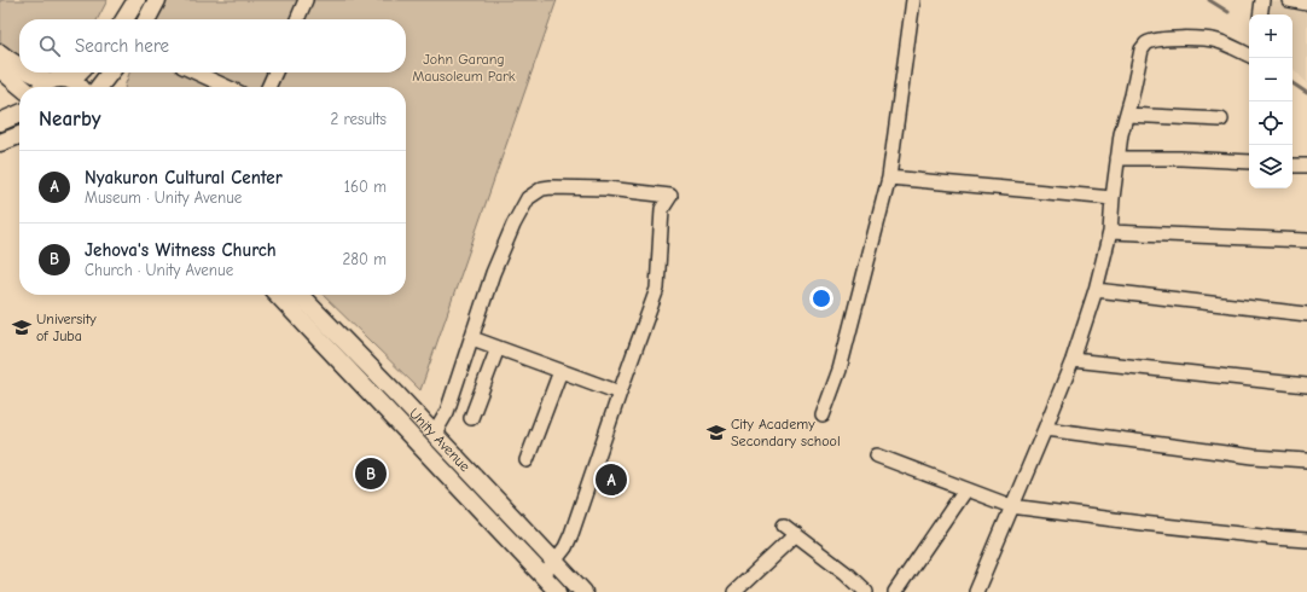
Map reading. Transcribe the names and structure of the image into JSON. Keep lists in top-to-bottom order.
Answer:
{
  "streets": {
    "main road": ["Unity Avenue"]
  },
  "parks": ["John Garang Mausoleum Park"],
  "places": {
    "school or university": ["University of Juba", "City Academy Secondary school"]
  },
  "page": {
    "map_buttons": ["+", "−"],
    "search": "Search here",
    "heading": ["Nearby", "2 results"],
    "list": [
      {
        "mark": "A",
        "name": "Nyakuron Cultural Center",
        "note": "Museum · Unity Avenue",
        "value": "160 m"
      },
      {
        "mark": "B",
        "name": "Jehova's Witness Church",
        "note": "Church · Unity Avenue",
        "value": "280 m"
      }
    ],
    "pins": ["B", "A"]
  }
}
